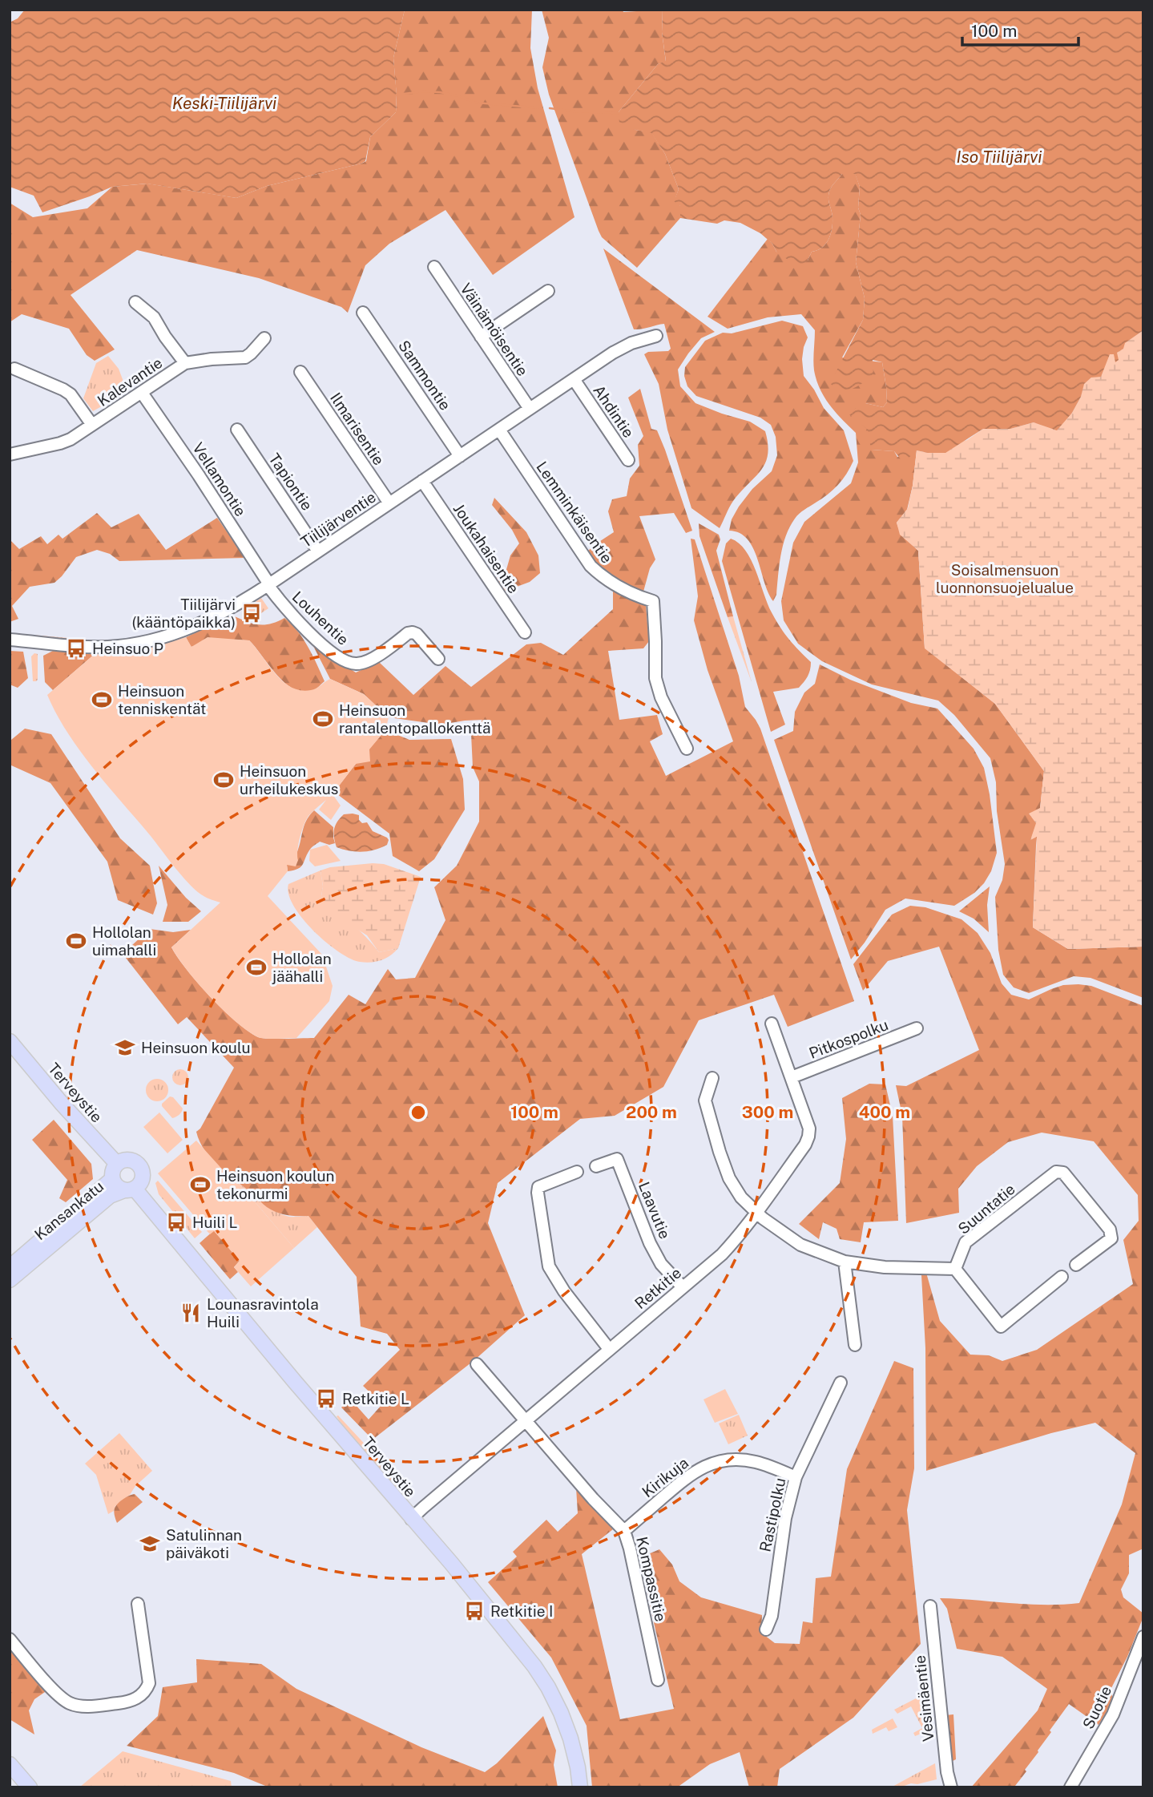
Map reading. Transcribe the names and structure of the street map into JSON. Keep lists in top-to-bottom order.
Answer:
{
  "streets": {
    "main road": ["Terveystie", "Kansankatu"],
    "street": [
      "Väinämöisentie",
      "Sammontie",
      "Kalevantie",
      "Ahdintie",
      "Ilmarisentie",
      "Vellamontie",
      "Tapiontie",
      "Lemminkäisentie",
      "Tiilijärventie",
      "Joukahaisentie",
      "Louhentie",
      "Pitkospolku",
      "Suuntatie",
      "Laavutie",
      "Retkitie",
      "Kirikuja",
      "Rastipolku",
      "Kompassitie",
      "Vesimäentie",
      "Suotie"
    ]
  },
  "crossings": [
    ["Väinämöisentie", "Tiilijärventie"],
    ["Sammontie", "Tiilijärventie"],
    ["Kalevantie", "Vellamontie"],
    ["Ahdintie", "Tiilijärventie"],
    ["Ilmarisentie", "Tiilijärventie"],
    ["Vellamontie", "Tiilijärventie"],
    ["Vellamontie", "Louhentie"],
    ["Tapiontie", "Tiilijärventie"],
    ["Lemminkäisentie", "Tiilijärventie"],
    ["Tiilijärventie", "Joukahaisentie"],
    ["Tiilijärventie", "Louhentie"],
    ["Pitkospolku", "Retkitie"],
    ["Terveystie", "Kansankatu"],
    ["Terveystie", "Retkitie"],
    ["Laavutie", "Retkitie"],
    ["Retkitie", "Kompassitie"],
    ["Kirikuja", "Rastipolku"],
    ["Kirikuja", "Kompassitie"]
  ],
  "water": ["Keski-Tiilijärvi", "Iso Tiilijärvi"],
  "parks": ["Soisalmensuon luonnonsuojelualue"],
  "places": {
    "bus stop": [
      "Tiilijärvi (kääntöpaikka)",
      "Heinsuo P",
      "Huili L",
      "Retkitie L",
      "Retkitie I"
    ],
    "sports": [
      "Heinsuon tenniskentät",
      "Heinsuon rantalentopallokenttä",
      "Heinsuon urheilukeskus",
      "Hollolan uimahalli",
      "Hollolan jäähalli",
      "Heinsuon koulun tekonurmi"
    ],
    "school or university": ["Heinsuon koulu", "Satulinnan päiväkoti"],
    "restaurant": ["Lounasravintola Huili"]
  },
  "scale_bar": "100 m",
  "rings": [
    "100 m",
    "200 m",
    "300 m",
    "400 m"
  ]
}
